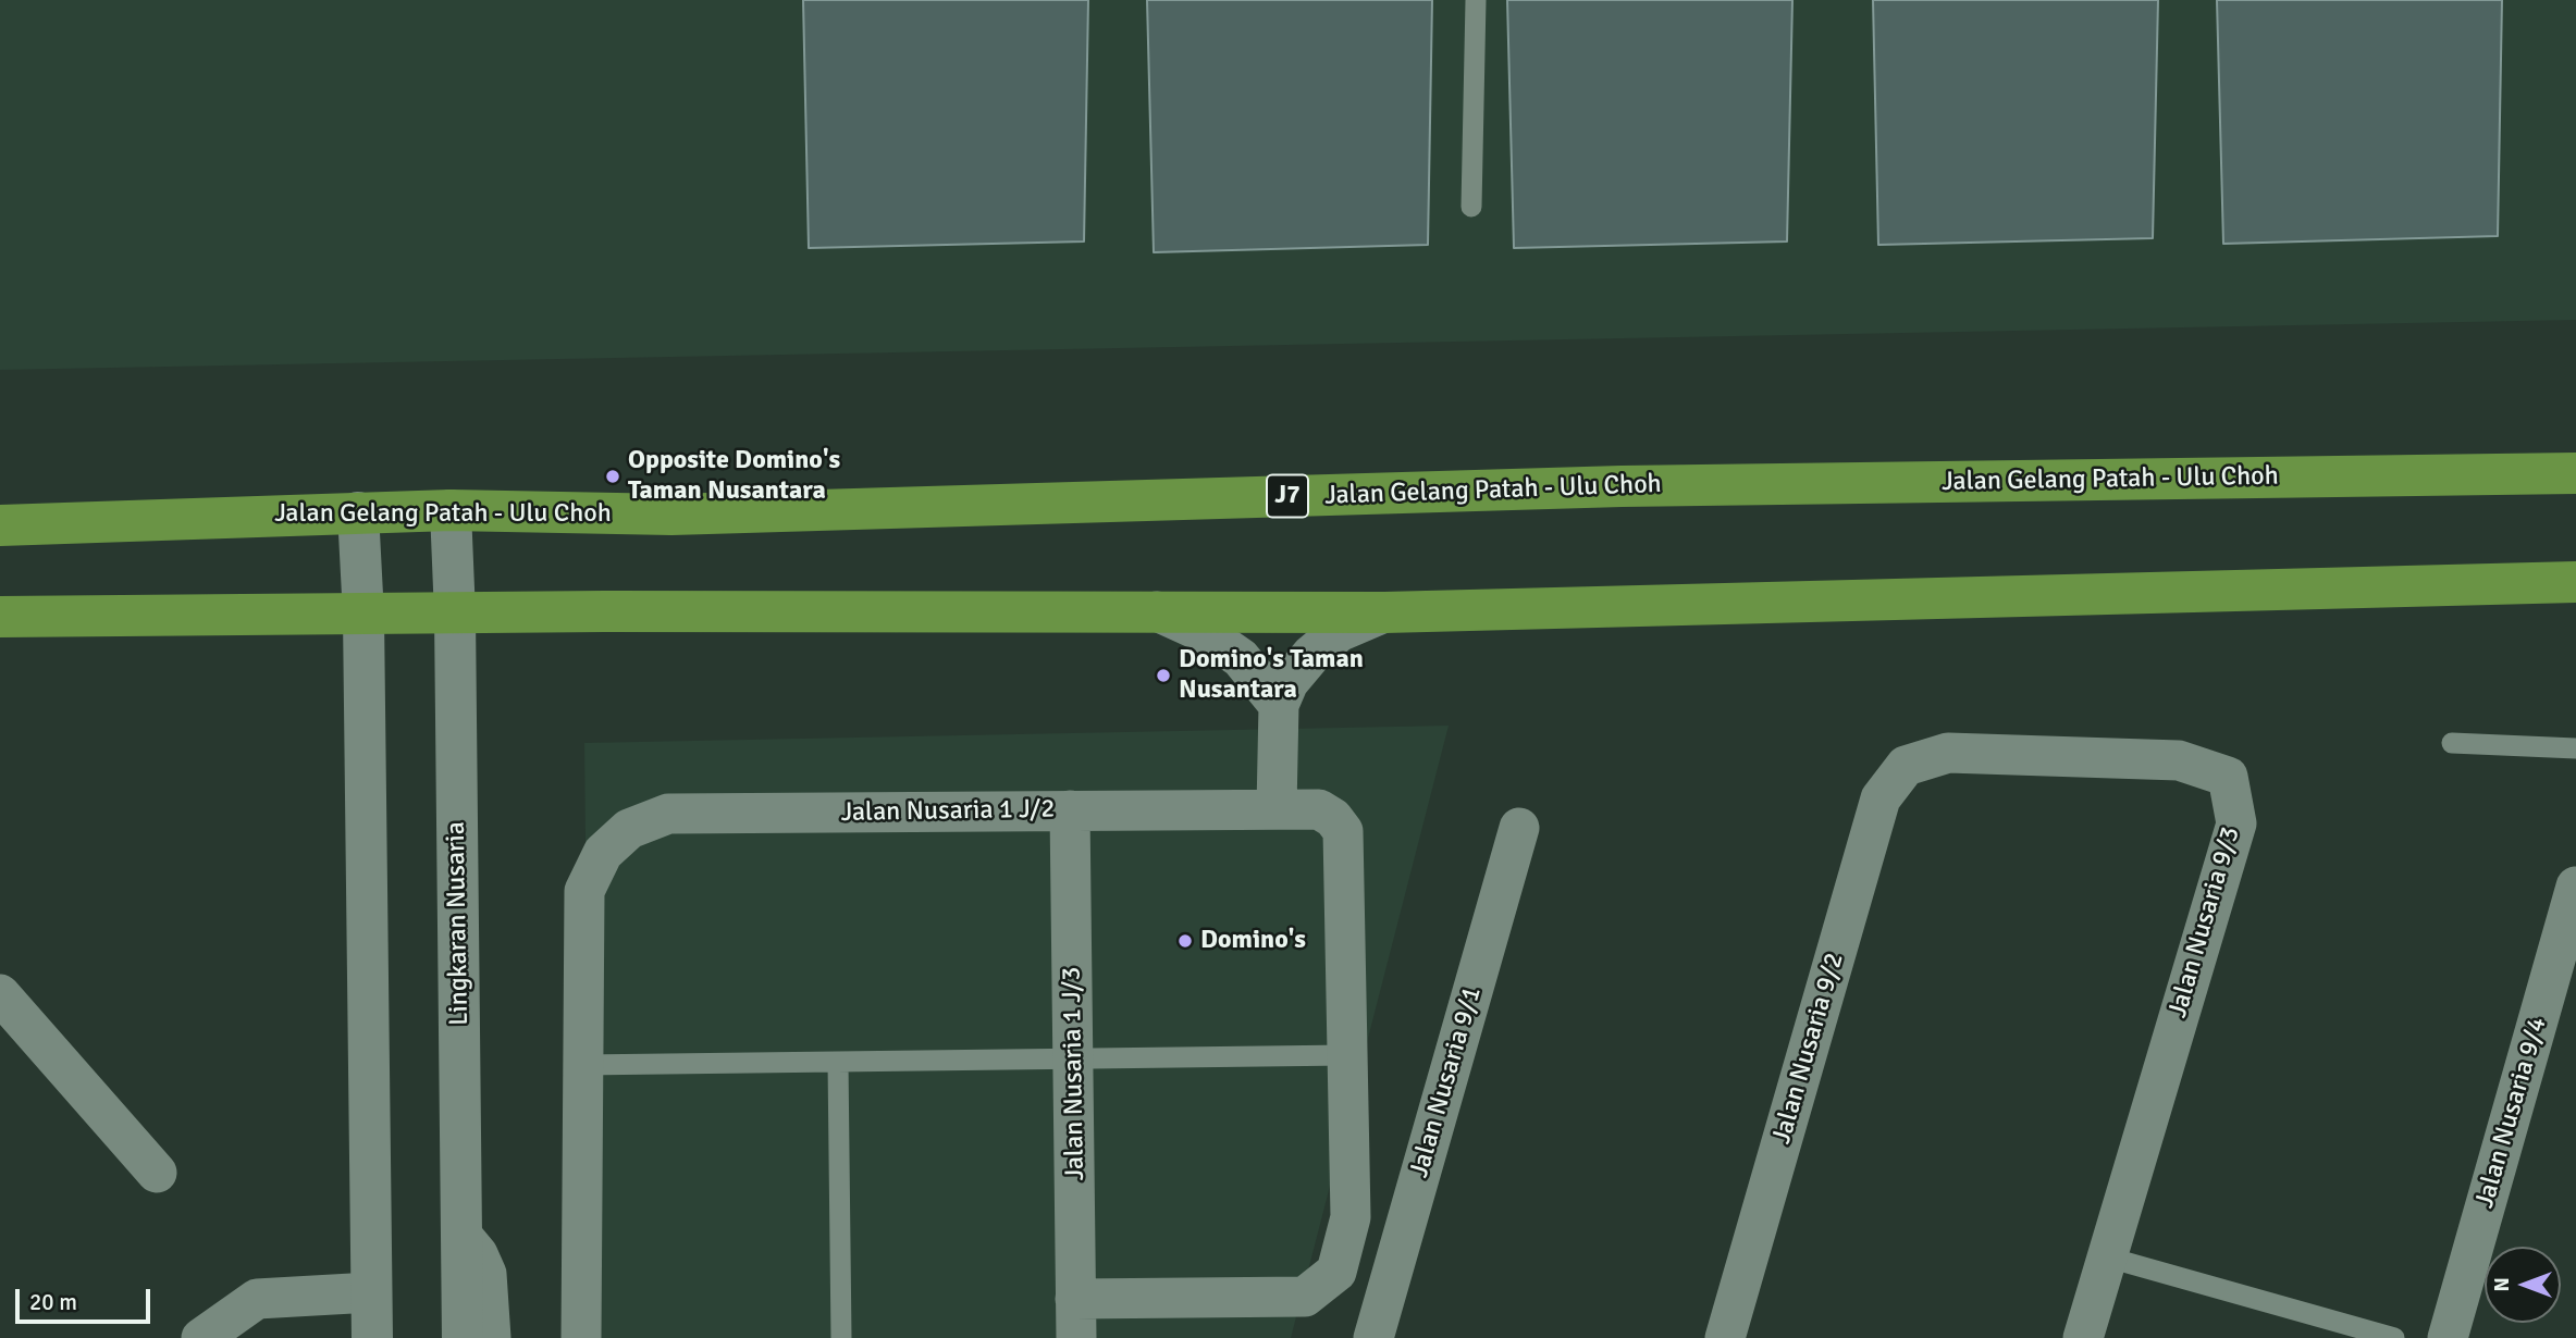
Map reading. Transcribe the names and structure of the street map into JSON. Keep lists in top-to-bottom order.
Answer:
{
  "streets": {
    "main road": ["Jalan Gelang Patah - Ulu Choh", "J7", "Lingkaran Nusaria"],
    "street": [
      "Jalan Nusaria 1 J/2",
      "Jalan Nusaria 9/3",
      "Jalan Nusaria 9/2",
      "Jalan Nusaria 1 J/3",
      "Jalan Nusaria 9/1",
      "Jalan Nusaria 9/4"
    ]
  },
  "crossings": [
    ["Jalan Gelang Patah - Ulu Choh", "Lingkaran Nusaria"],
    ["Jalan Nusaria 1 J/2", "Jalan Nusaria 1 J/3"],
    ["Jalan Nusaria 9/3", "Jalan Nusaria 9/2"]
  ],
  "places": ["Opposite Domino's Taman Nusantara", "Domino's Taman Nusantara", "Domino's"],
  "scale_bar": "20 m",
  "north": "left"
}
